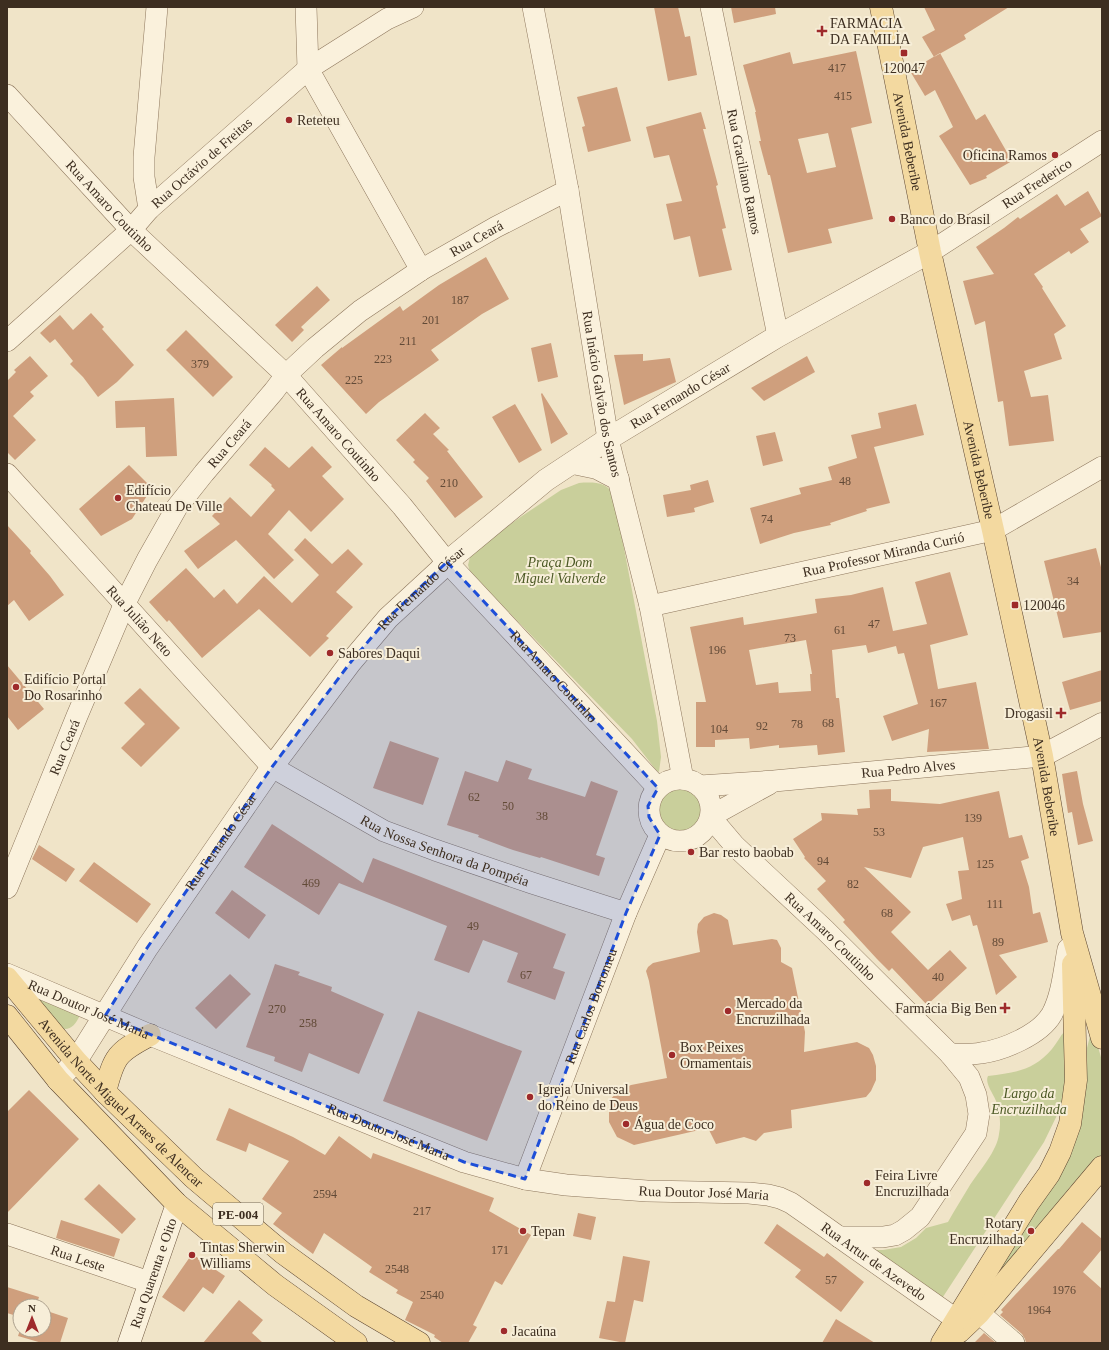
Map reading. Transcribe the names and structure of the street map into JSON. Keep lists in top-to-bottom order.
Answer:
{
  "streets": {
    "main road": ["Avenida Beberibe", "Avenida Norte Miguel Arraes de Alencar", "PE-004"],
    "street": [
      "Rua Octávio de Freitas",
      "Rua Graciliano Ramos",
      "Rua Frederico",
      "Rua Amaro Coutinho",
      "Rua Ceará",
      "Rua Inácio Galvão dos Santos",
      "Rua Fernando César",
      "Rua Professor Miranda Curió",
      "Rua Julião Neto",
      "Rua Pedro Alves",
      "Rua Nossa Senhora da Pompéia",
      "Rua Carlos Borromeu",
      "Rua Doutor José Maria",
      "Rua Leste",
      "Rua Artur de Azevedo",
      "Rua Quarenta e Oito"
    ]
  },
  "crossings": [
    ["Avenida Beberibe", "Rua Frederico"],
    ["Avenida Beberibe", "Rua Fernando César"],
    ["Avenida Beberibe", "Rua Professor Miranda Curió"],
    ["Avenida Beberibe", "Rua Pedro Alves"],
    ["Avenida Beberibe", "Rua Artur de Azevedo"],
    ["Rua Octávio de Freitas", "Rua Amaro Coutinho"],
    ["Rua Graciliano Ramos", "Rua Fernando César"],
    ["Rua Frederico", "Rua Fernando César"],
    ["Rua Amaro Coutinho", "Rua Ceará"],
    ["Rua Amaro Coutinho", "Rua Inácio Galvão dos Santos"],
    ["Rua Amaro Coutinho", "Rua Fernando César"],
    ["Rua Amaro Coutinho", "Rua Pedro Alves"],
    ["Rua Amaro Coutinho", "Rua Carlos Borromeu"],
    ["Rua Ceará", "Rua Inácio Galvão dos Santos"],
    ["Rua Ceará", "Rua Julião Neto"],
    ["Rua Inácio Galvão dos Santos", "Rua Fernando César"],
    ["Rua Inácio Galvão dos Santos", "Rua Professor Miranda Curió"],
    ["Rua Inácio Galvão dos Santos", "Rua Pedro Alves"],
    ["Rua Inácio Galvão dos Santos", "Rua Carlos Borromeu"],
    ["Rua Fernando César", "Rua Julião Neto"],
    ["Rua Fernando César", "Rua Nossa Senhora da Pompéia"],
    ["Rua Fernando César", "Rua Doutor José Maria"],
    ["Rua Fernando César", "Avenida Norte Miguel Arraes de Alencar"],
    ["Rua Julião Neto", "Rua Nossa Senhora da Pompéia"],
    ["Rua Pedro Alves", "Rua Carlos Borromeu"],
    ["Rua Nossa Senhora da Pompéia", "Rua Carlos Borromeu"],
    ["Rua Carlos Borromeu", "Rua Doutor José Maria"],
    ["Rua Doutor José Maria", "Rua Artur de Azevedo"],
    ["Avenida Norte Miguel Arraes de Alencar", "Rua Quarenta e Oito"],
    ["Rua Leste", "Rua Quarenta e Oito"]
  ],
  "parks": ["Praça Dom Miguel Valverde", "Largo da Encruzilhada"],
  "places": {
    "health": ["FARMACIA DA FAMILIA", "Drogasil", "Farmácia Big Ben"],
    "transit": ["120047", "120046"],
    "other": [
      "Reteteu",
      "Oficina Ramos",
      "Banco do Brasil",
      "Edifício Chateau De Ville",
      "Sabores Daqui",
      "Edifício Portal Do Rosarinho",
      "Bar resto baobab",
      "Mercado da Encruzilhada",
      "Box Peixes Ornamentais",
      "Igreja Universal do Reino de Deus",
      "Água de Coco",
      "Feira Livre Encruzilhada",
      "Tepan",
      "Rotary Encruzilhada",
      "Tintas Sherwin Williams",
      "Jacaúna"
    ]
  },
  "house_numbers": [
    "417",
    "415",
    "187",
    "201",
    "211",
    "223",
    "379",
    "225",
    "48",
    "210",
    "74",
    "34",
    "47",
    "61",
    "73",
    "196",
    "167",
    "68",
    "78",
    "92",
    "104",
    "62",
    "50",
    "38",
    "139",
    "53",
    "94",
    "125",
    "469",
    "82",
    "111",
    "68",
    "49",
    "89",
    "67",
    "40",
    "270",
    "258",
    "2594",
    "217",
    "171",
    "2548",
    "57",
    "1976",
    "2540",
    "1964"
  ],
  "north": "top"
}
